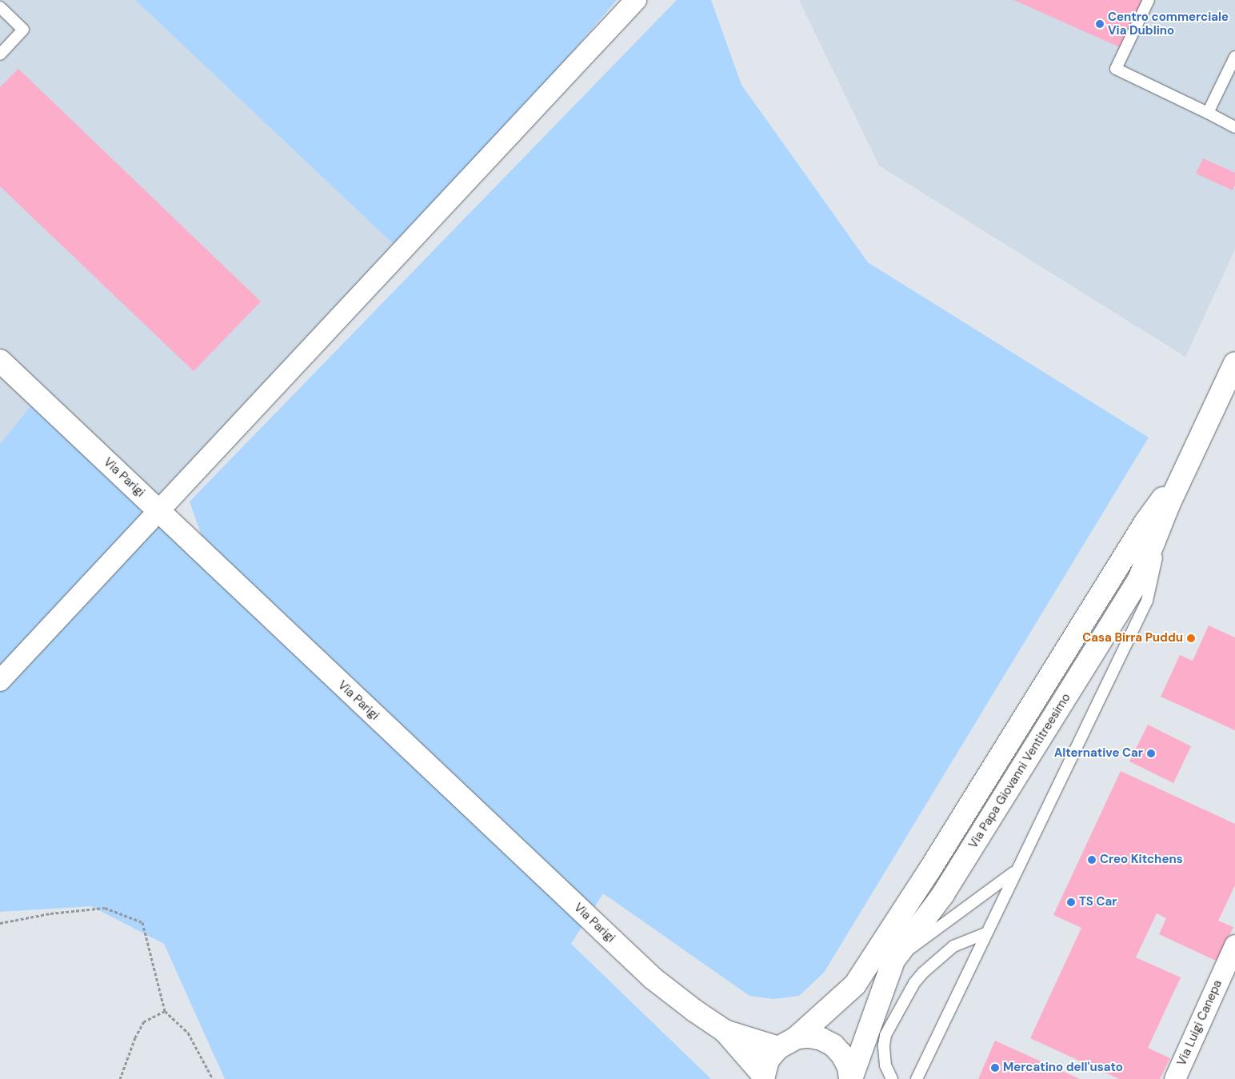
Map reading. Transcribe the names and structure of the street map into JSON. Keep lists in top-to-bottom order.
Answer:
{
  "streets": {
    "main road": ["Via Parigi", "Via Papa Giovanni Ventitreesimo"],
    "street": ["Via Luigi Canepa"]
  },
  "crossings": [
    ["Via Parigi", "Via Papa Giovanni Ventitreesimo"]
  ],
  "places": [
    "Centro commerciale Via Dublino",
    "Casa Birra Puddu",
    "Alternative Car",
    "Creo Kitchens",
    "TS Car",
    "Mercatino dell'usato"
  ]
}
